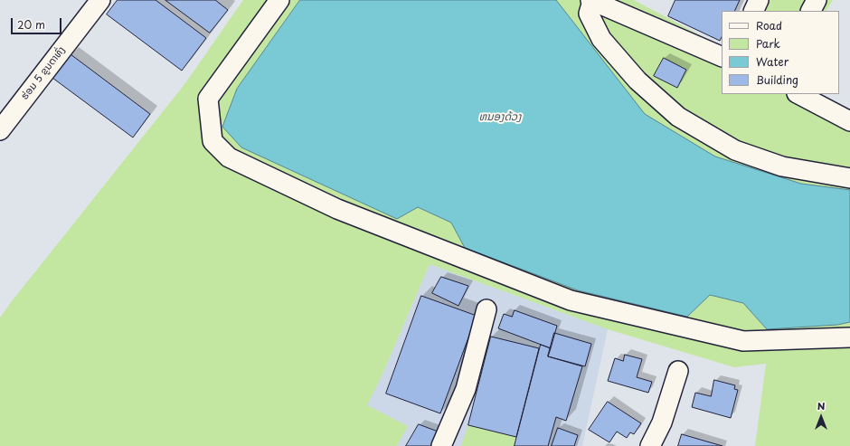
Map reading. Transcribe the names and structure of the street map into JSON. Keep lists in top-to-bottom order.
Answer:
{
  "streets": {
    "street": ["ຮ່ອມ 5 ຂູນຕາທົ່ງ"]
  },
  "water": ["ຫນອງດ້ວງ"],
  "legend": [
    "Road",
    "Park",
    "Water",
    "Building"
  ],
  "scale_bar": "20 m",
  "north": "top"
}
